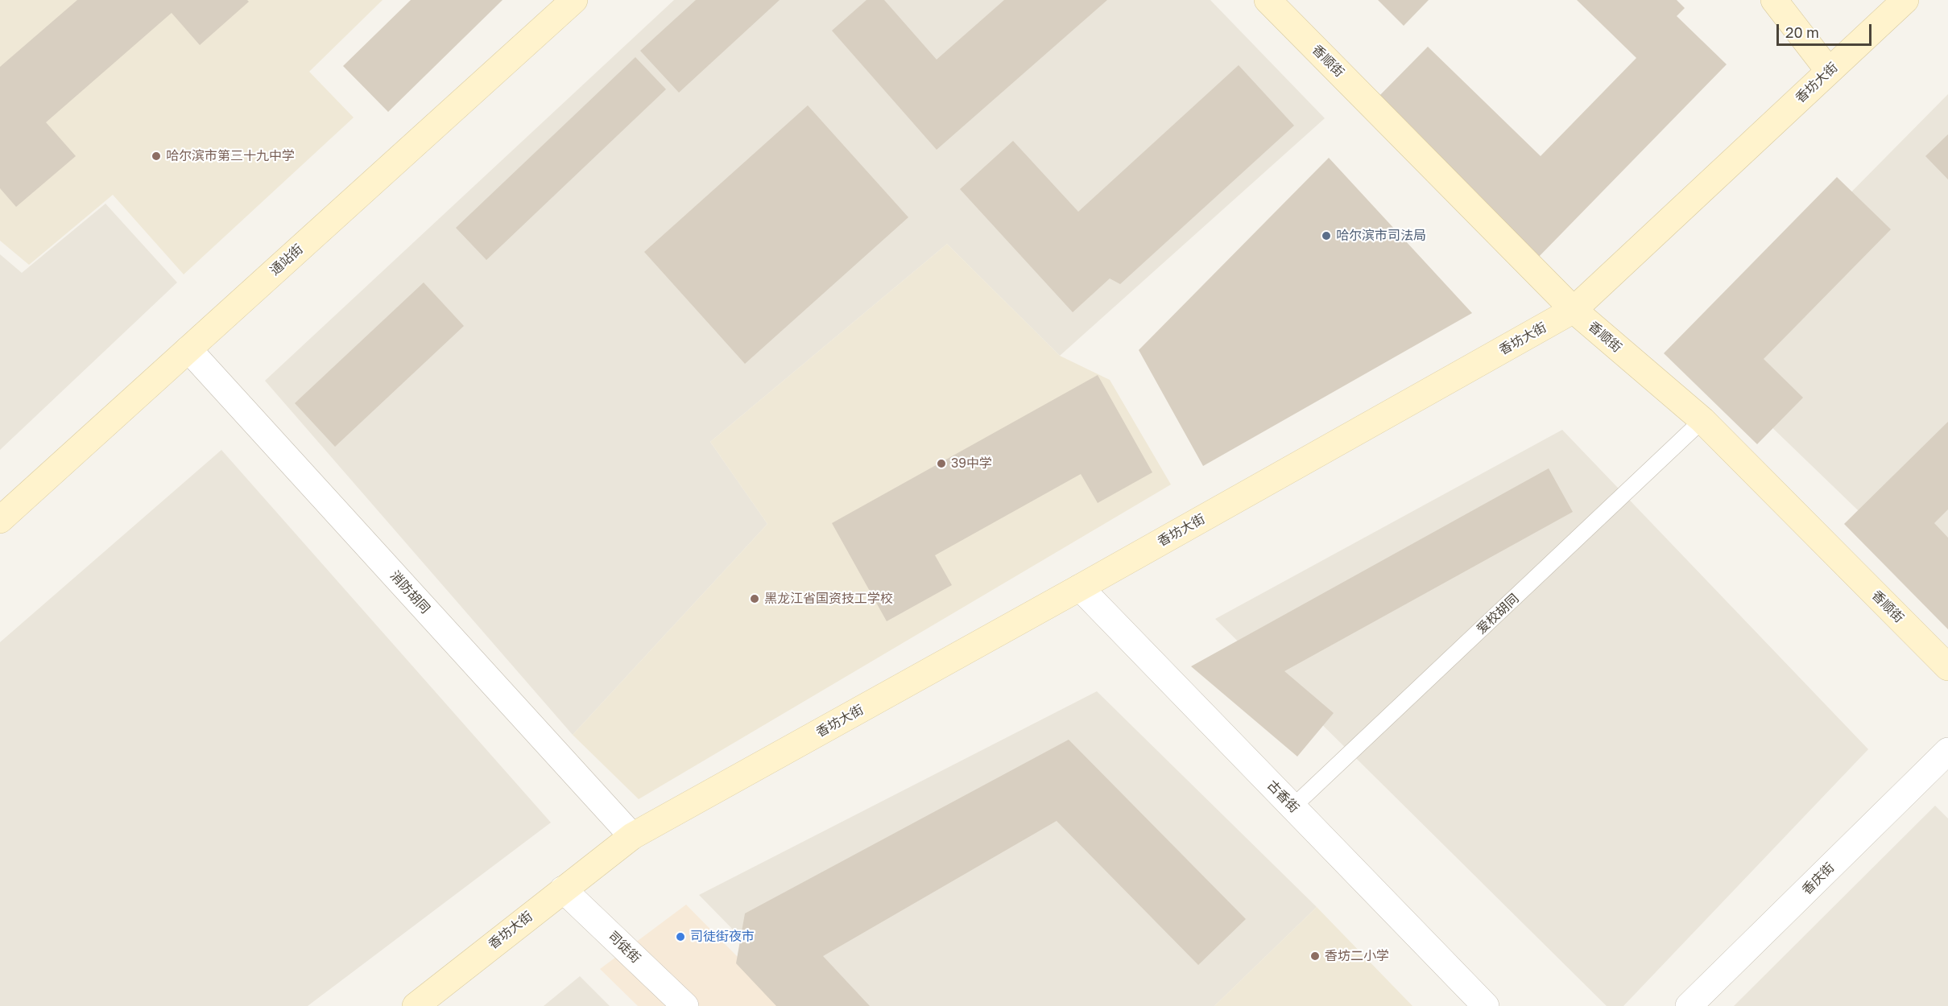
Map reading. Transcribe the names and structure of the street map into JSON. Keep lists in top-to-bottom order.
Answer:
{
  "streets": {
    "street": [
      "香顺街",
      "香坊大街",
      "通站街",
      "消防胡同",
      "古香街",
      "香庆街",
      "司徒街"
    ],
    "lane": ["爱校胡同"]
  },
  "crossings": [
    ["香顺街", "香坊大街"],
    ["香顺街", "爱校胡同"],
    ["香坊大街", "消防胡同"],
    ["香坊大街", "古香街"],
    ["香坊大街", "司徒街"],
    ["通站街", "消防胡同"],
    ["爱校胡同", "古香街"]
  ],
  "places": [
    "哈尔滨市第三十九中学",
    "哈尔滨市司法局",
    "39中学",
    "黑龙江省国资技工学校",
    "司徒街夜市",
    "香坊二小学"
  ],
  "scale_bar": "20 m"
}
